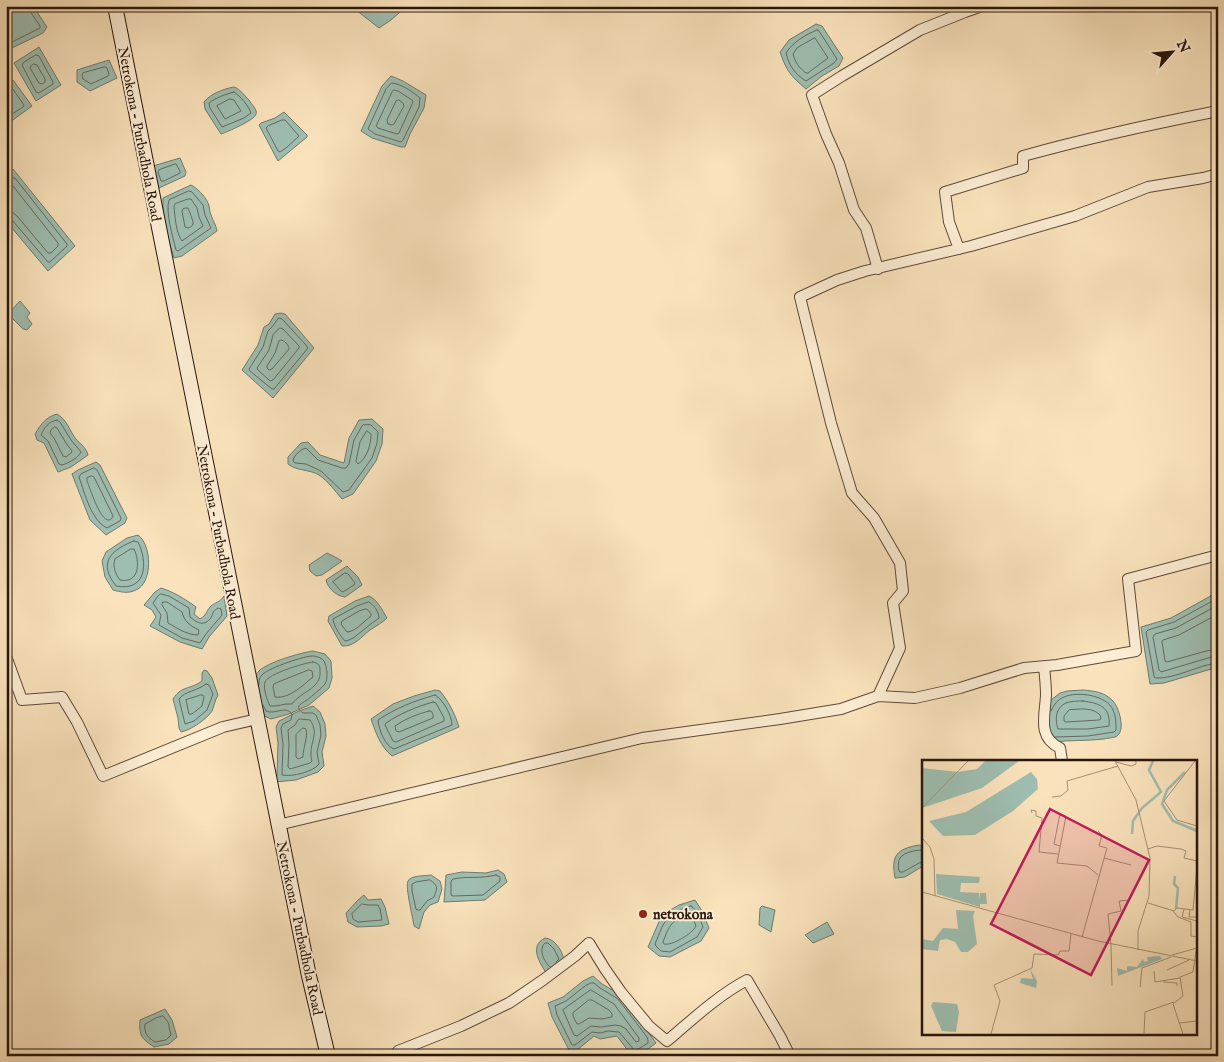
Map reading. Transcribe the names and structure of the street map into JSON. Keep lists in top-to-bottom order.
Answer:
{
  "streets": {
    "main road": ["Netrokona - Purbadhola Road"]
  },
  "places": ["netrokona"],
  "north": "top right"
}
